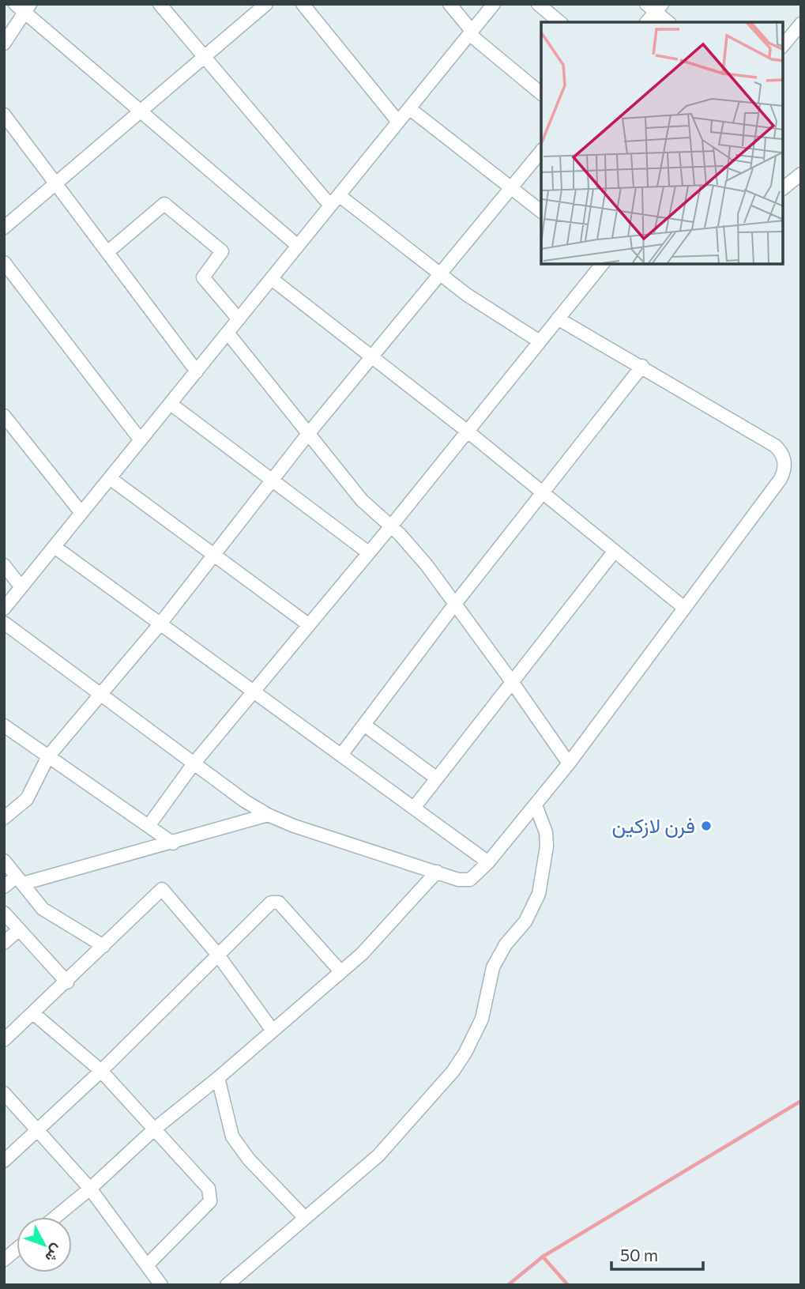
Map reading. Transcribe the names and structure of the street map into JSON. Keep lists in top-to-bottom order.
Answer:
{
  "places": ["فرن لازكين"],
  "scale_bar": "50 m",
  "north": "bottom right"
}
